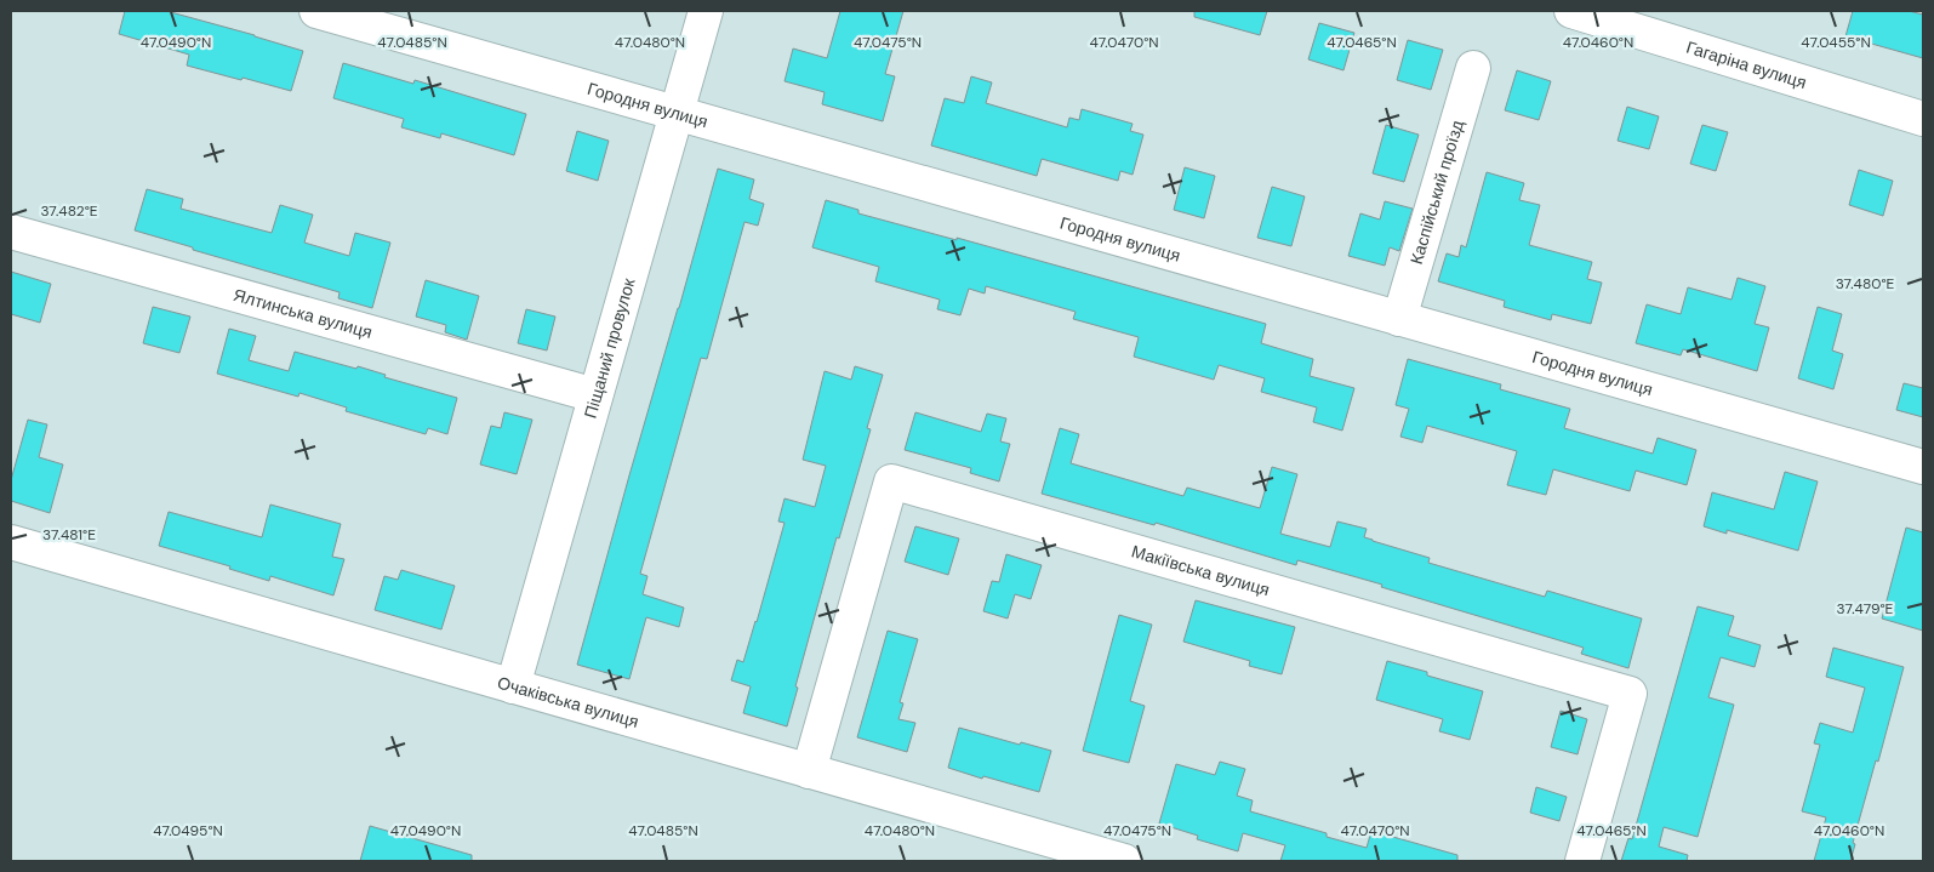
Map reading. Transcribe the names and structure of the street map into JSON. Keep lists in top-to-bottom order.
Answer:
{
  "streets": {
    "street": [
      "Гагаріна вулиця",
      "Городня вулиця",
      "Каспійський проїзд",
      "Ялтинська вулиця",
      "Піщаний провулок",
      "Макіївська вулиця",
      "Очаківська вулиця"
    ]
  },
  "crossings": [
    ["Городня вулиця", "Каспійський проїзд"],
    ["Городня вулиця", "Піщаний провулок"],
    ["Ялтинська вулиця", "Піщаний провулок"],
    ["Піщаний провулок", "Очаківська вулиця"],
    ["Макіївська вулиця", "Очаківська вулиця"]
  ],
  "coordinates": [
    "47.0490°N",
    "47.0485°N",
    "47.0480°N",
    "47.0475°N",
    "47.0470°N",
    "47.0465°N",
    "47.0460°N",
    "47.0455°N",
    "37.482°E",
    "37.480°E",
    "37.481°E",
    "37.479°E",
    "47.0495°N"
  ]
}
